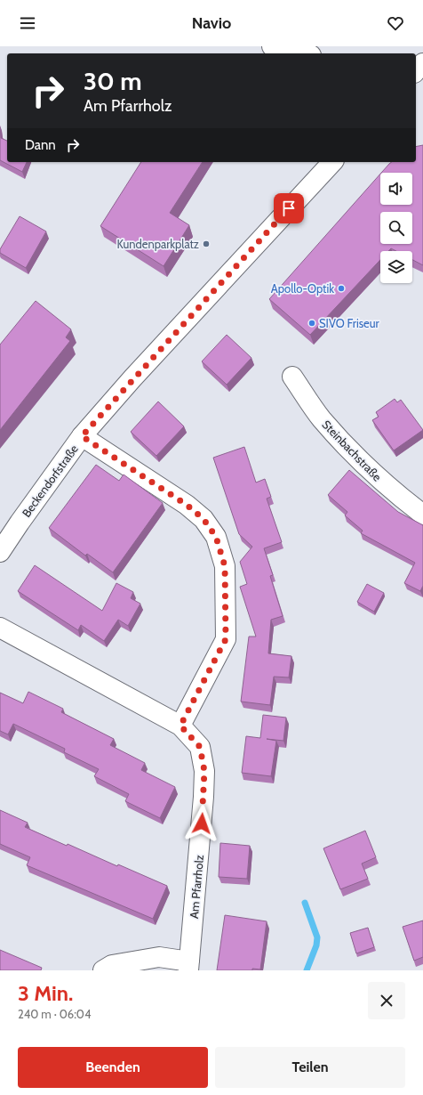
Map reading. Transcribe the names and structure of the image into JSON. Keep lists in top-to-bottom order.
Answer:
{
  "streets": {
    "street": ["Steinbachstraße", "Beckendorfstraße", "Am Pfarrholz"]
  },
  "places": ["Kundenparkplatz", "Apollo-Optik", "SIVO Friseur"],
  "page": {
    "header": "Navio",
    "turn": ["30 m", "Am Pfarrholz"],
    "then": "Dann",
    "heading": ["3 Min.", "240 m · 06:04"],
    "buttons": ["Beenden", "Teilen"]
  }
}
